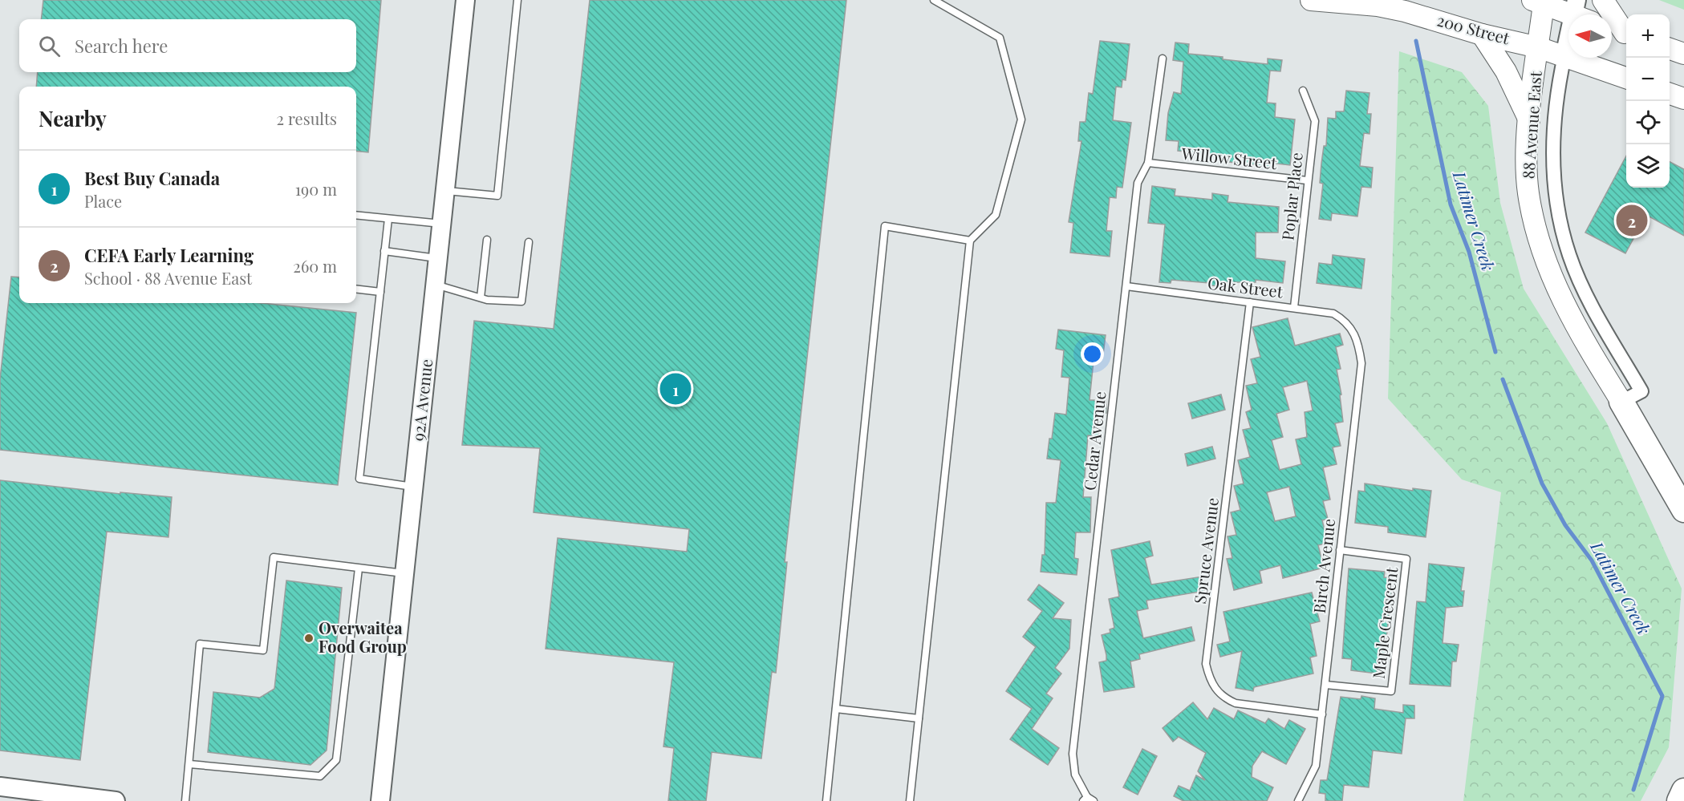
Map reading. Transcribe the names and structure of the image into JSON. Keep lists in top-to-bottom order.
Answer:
{
  "streets": {
    "main road": ["200 Street", "88 Avenue East"],
    "street": ["92A Avenue"],
    "lane": [
      "Willow Street",
      "Poplar Place",
      "Oak Street",
      "Cedar Avenue",
      "Spruce Avenue",
      "Birch Avenue",
      "Maple Crescent"
    ]
  },
  "crossings": [
    ["200 Street", "88 Avenue East"],
    ["Willow Street", "Poplar Place"],
    ["Willow Street", "Cedar Avenue"],
    ["Poplar Place", "Oak Street"],
    ["Oak Street", "Cedar Avenue"],
    ["Oak Street", "Spruce Avenue"],
    ["Oak Street", "Birch Avenue"],
    ["Spruce Avenue", "Birch Avenue"],
    ["Birch Avenue", "Maple Crescent"]
  ],
  "water": ["Latimer Creek"],
  "places": ["Overwaitea Food Group"],
  "north": "left",
  "page": {
    "map_buttons": ["+", "−"],
    "search": "Search here",
    "heading": ["Nearby", "2 results"],
    "list": [
      {
        "mark": "1",
        "name": "Best Buy Canada",
        "note": "Place",
        "value": "190 m"
      },
      {
        "mark": "2",
        "name": "CEFA Early Learning",
        "note": "School · 88 Avenue East",
        "value": "260 m"
      }
    ],
    "pins": ["2", "1"]
  }
}
